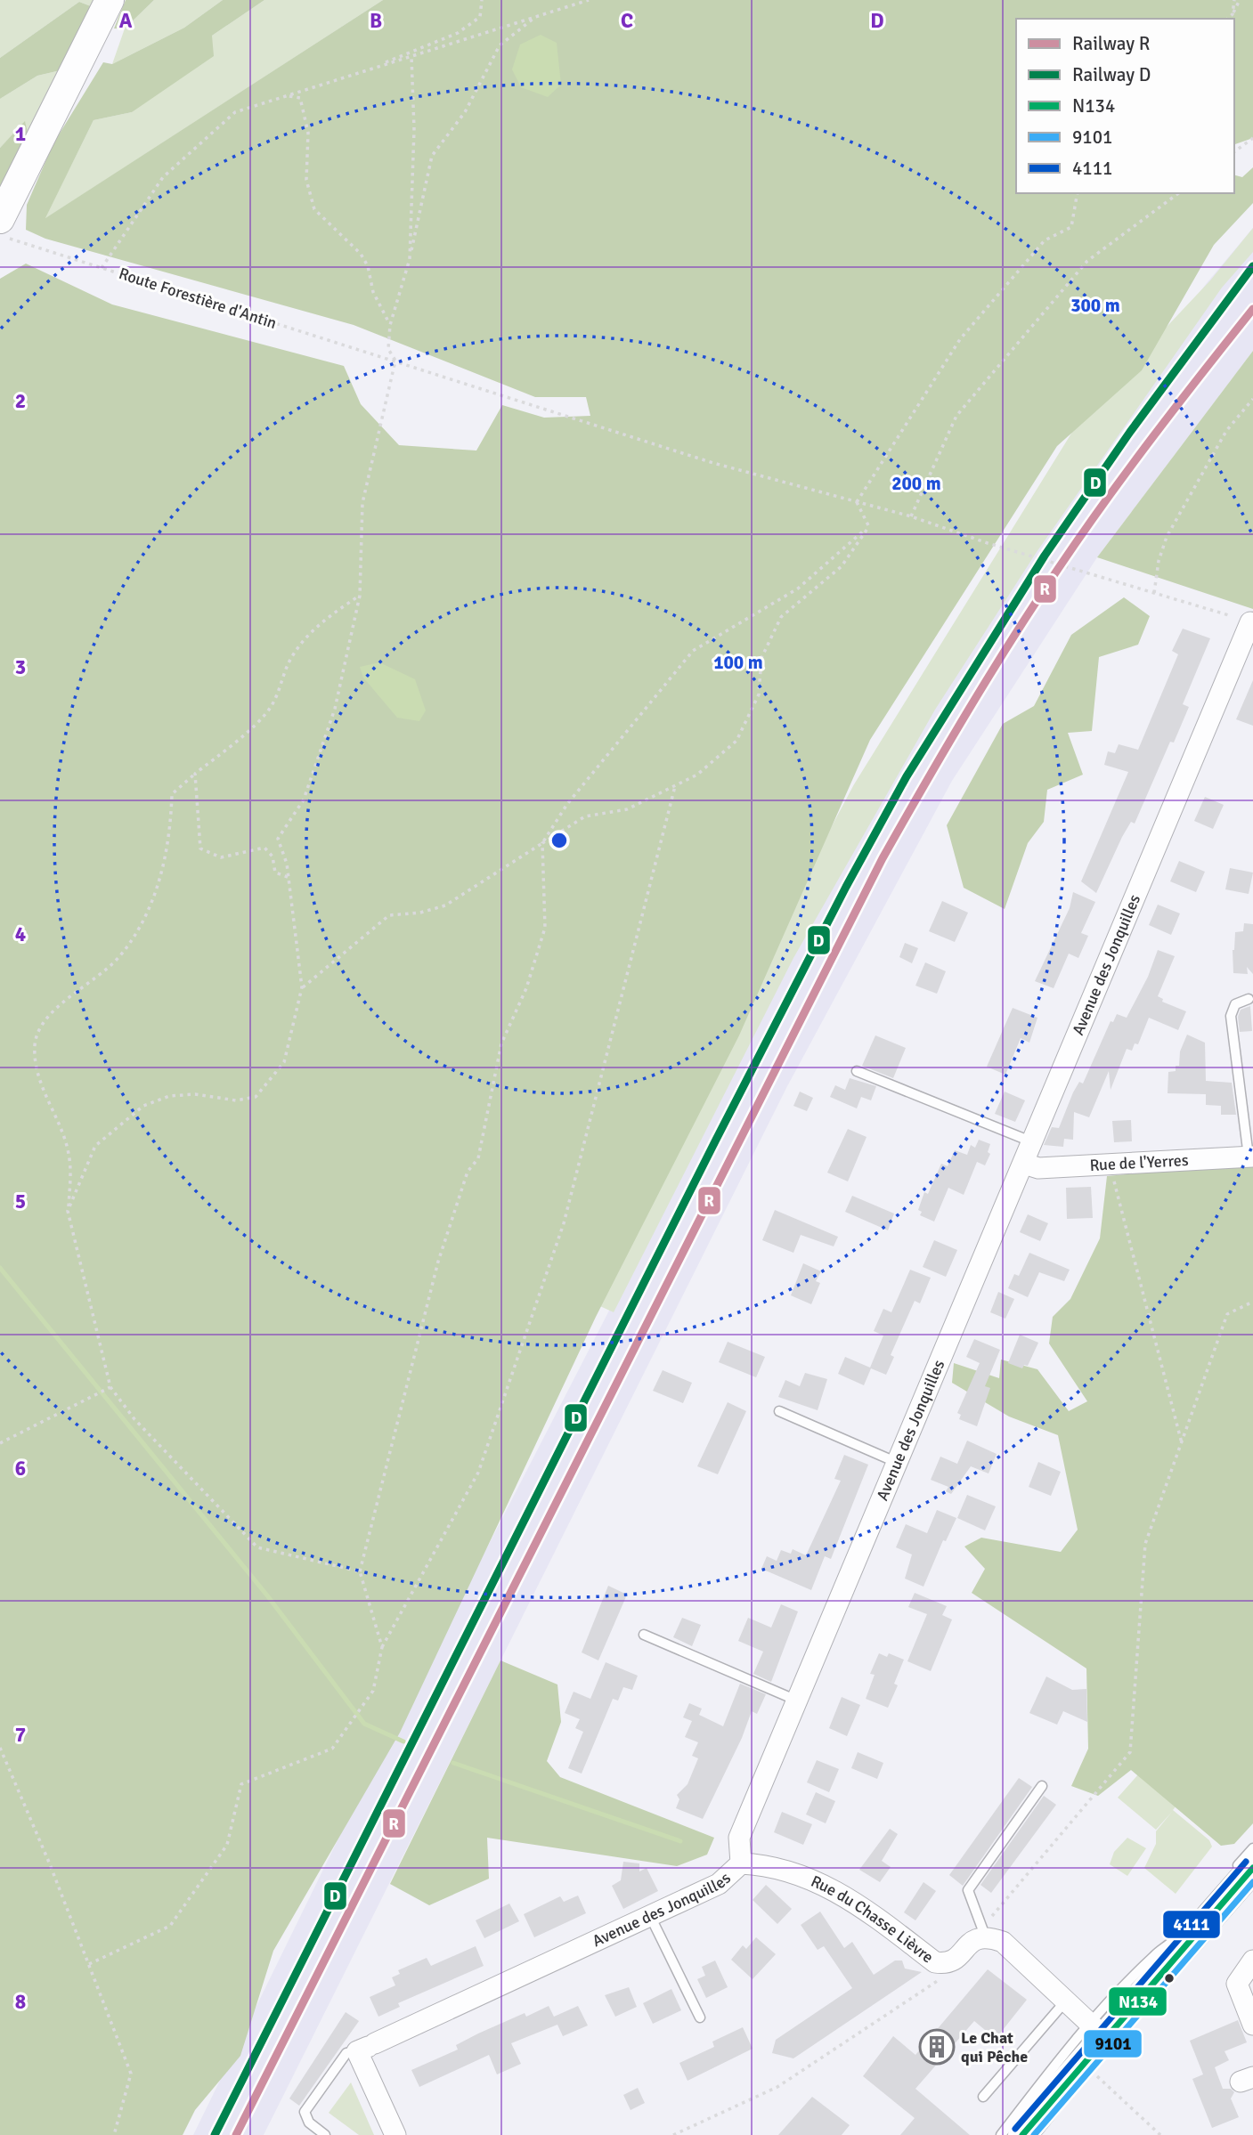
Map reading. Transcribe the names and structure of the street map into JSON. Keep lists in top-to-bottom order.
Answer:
{
  "streets": {
    "street": ["Avenue des Jonquilles", "Rue de l'Yerres", "Rue du Chasse Lièvre"],
    "path": ["Route Forestière d'Antin"]
  },
  "crossings": [
    ["Avenue des Jonquilles", "Rue de l'Yerres"],
    ["Avenue des Jonquilles", "Rue du Chasse Lièvre"]
  ],
  "places": {
    "building": ["Le Chat qui Pêche"]
  },
  "lines": [
    "rail line D",
    "rail line R",
    "transit line 4111",
    "transit line N134",
    "transit line 9101"
  ],
  "legend": [
    "Railway R",
    "Railway D",
    "N134",
    "9101",
    "4111"
  ],
  "grid": {
    "columns": [
      "A",
      "B",
      "C",
      "D"
    ],
    "rows": [
      "1",
      "2",
      "3",
      "4",
      "5",
      "6",
      "7",
      "8"
    ]
  },
  "rings": ["300 m", "200 m", "100 m"]
}
